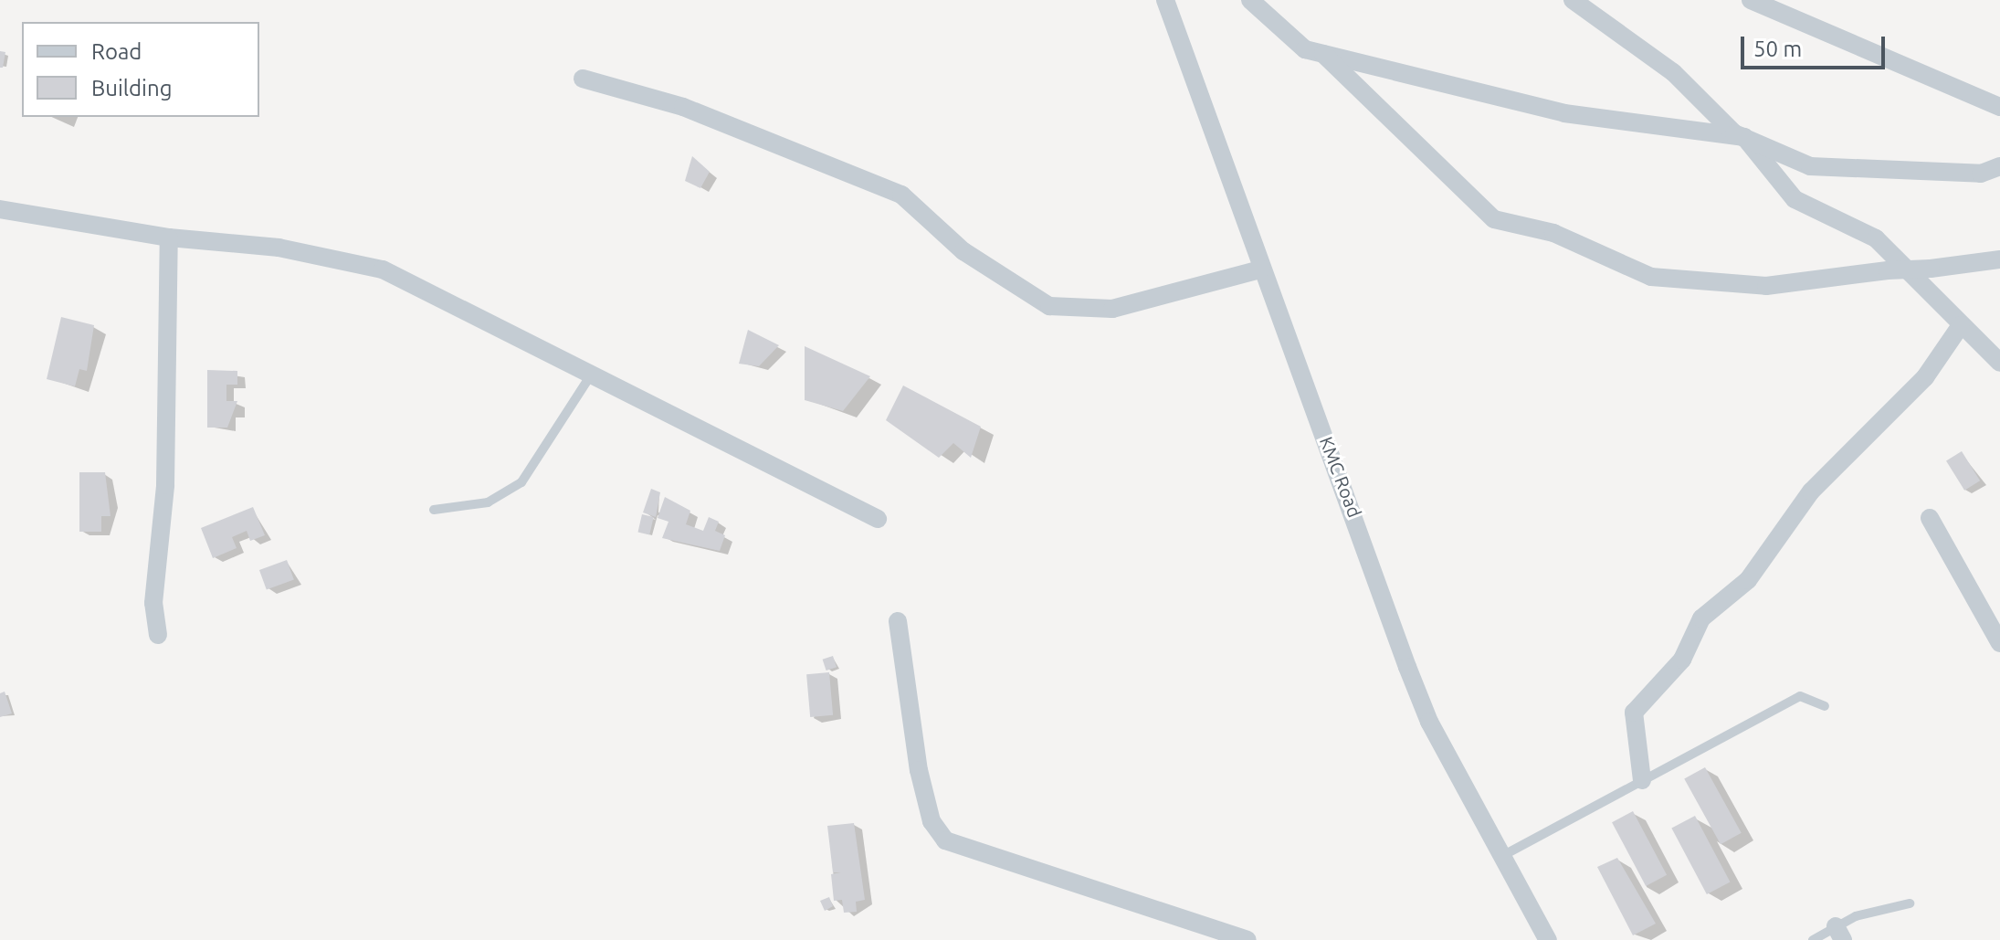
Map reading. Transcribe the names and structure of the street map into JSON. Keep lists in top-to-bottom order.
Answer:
{
  "streets": {
    "street": ["KMC Road"]
  },
  "legend": ["Road", "Building"],
  "scale_bar": "50 m"
}
